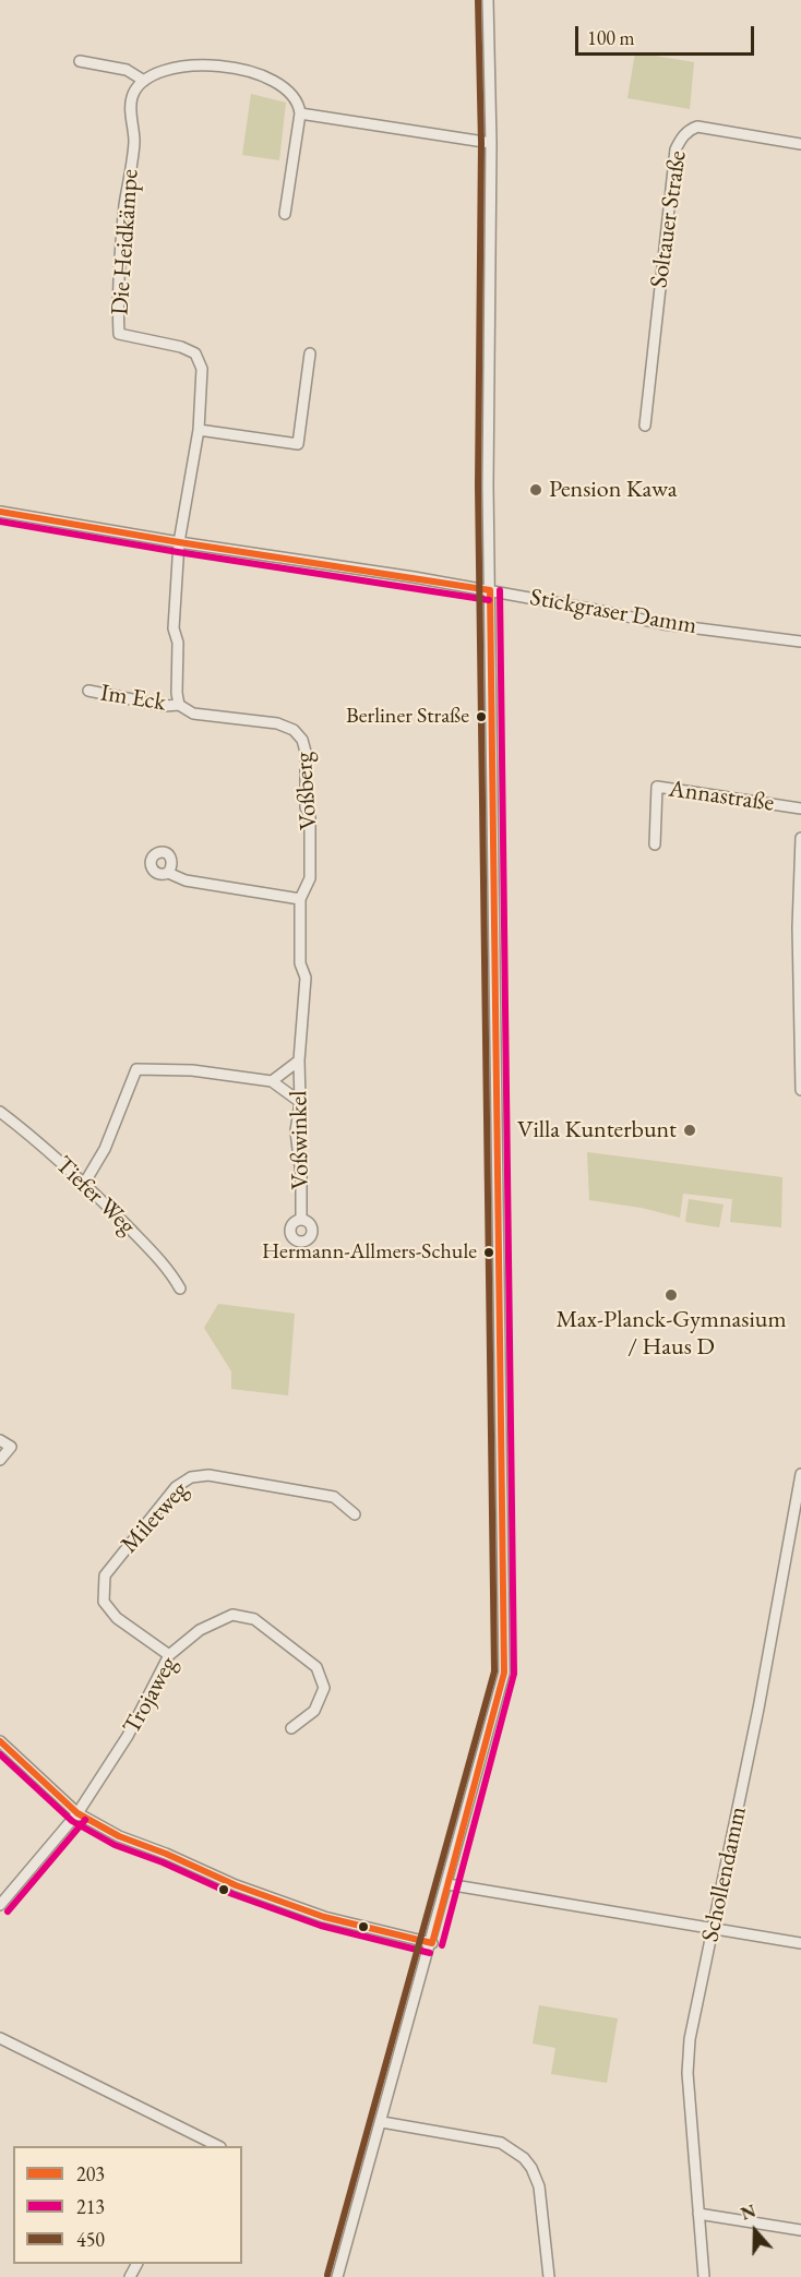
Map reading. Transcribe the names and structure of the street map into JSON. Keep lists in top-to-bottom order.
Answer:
{
  "streets": {
    "street": [
      "Soltauer Straße",
      "Die Heidkämpe",
      "Stickgraser Damm",
      "Im Eck",
      "Voßberg",
      "Annastraße",
      "Voßwinkel",
      "Tiefer Weg",
      "Miletweg",
      "Trojaweg",
      "Schollendamm"
    ]
  },
  "crossings": [
    ["Die Heidkämpe", "Stickgraser Damm"],
    ["Im Eck", "Voßberg"],
    ["Voßberg", "Voßwinkel"],
    ["Miletweg", "Trojaweg"]
  ],
  "places": [
    "Pension Kawa",
    "Berliner Straße",
    "Villa Kunterbunt",
    "Hermann-Allmers-Schule",
    "Max-Planck-Gymnasium / Haus D"
  ],
  "lines": ["transit line 450", "transit line 203", "transit line 213"],
  "legend": ["203", "213", "450"],
  "scale_bar": "100 m",
  "north": "top"
}
